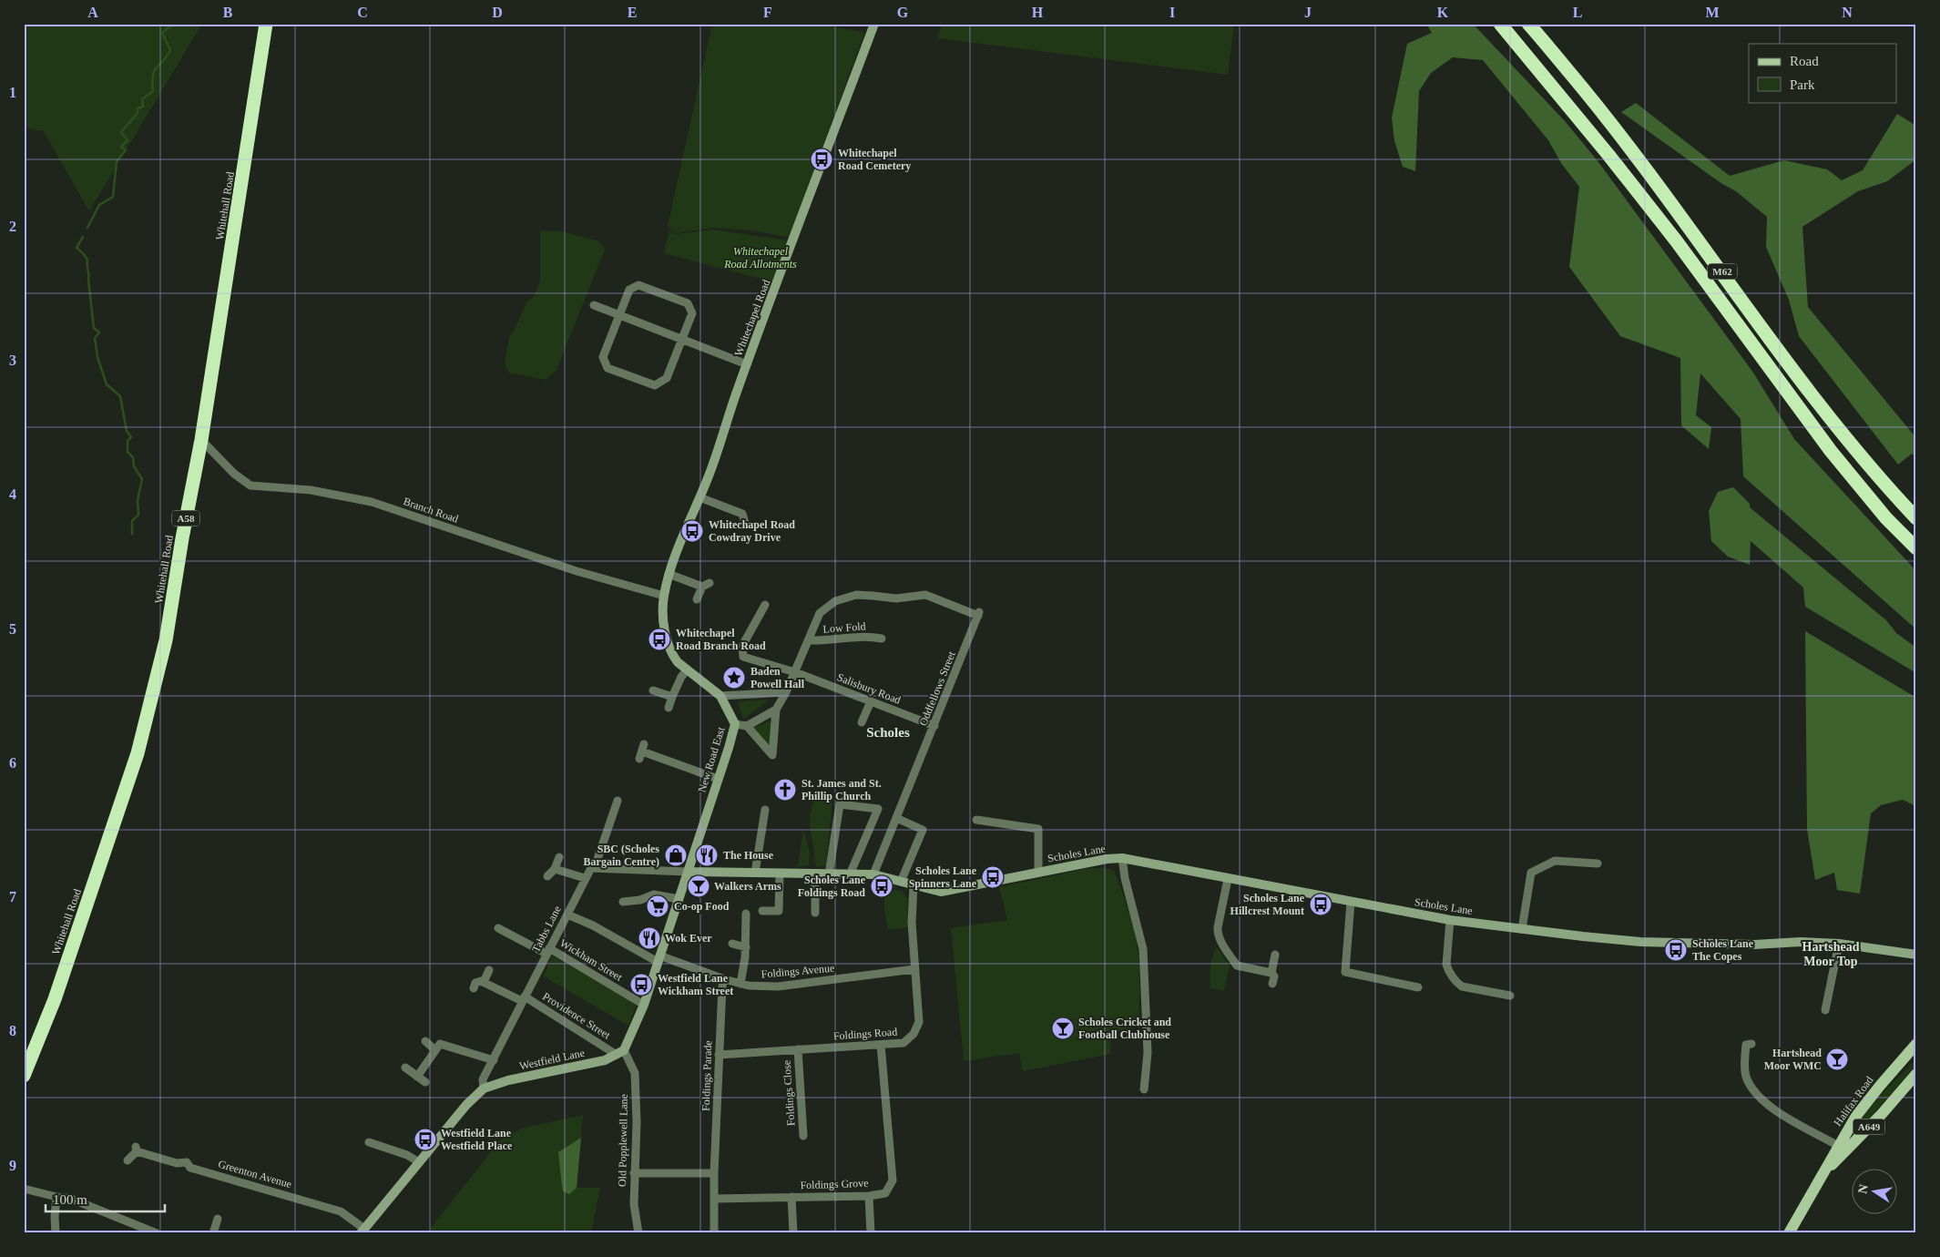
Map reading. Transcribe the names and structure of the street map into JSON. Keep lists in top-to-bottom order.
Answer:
{
  "streets": {
    "highway": ["Whitehall Road", "M62", "A58"],
    "main road": [
      "Whitechapel Road",
      "New Road East",
      "Scholes Lane",
      "Westfield Lane",
      "Halifax Road",
      "A649"
    ],
    "street": [
      "Branch Road",
      "Low Fold",
      "Salisbury Road",
      "Oddfellows Street",
      "Tabbs Lane",
      "Wickham Street",
      "Foldings Avenue",
      "Providence Street",
      "Foldings Road",
      "Foldings Parade",
      "Foldings Close",
      "Old Popplewell Lane",
      "Greenton Avenue",
      "Foldings Grove"
    ]
  },
  "crossings": [
    ["Whitehall Road", "Branch Road"],
    ["Whitechapel Road", "Branch Road"],
    ["Whitechapel Road", "New Road East"],
    ["Branch Road", "New Road East"],
    ["Low Fold", "Oddfellows Street"],
    ["Salisbury Road", "Oddfellows Street"],
    ["Oddfellows Street", "Scholes Lane"],
    ["New Road East", "Scholes Lane"],
    ["Scholes Lane", "Foldings Road"],
    ["Tabbs Lane", "Wickham Street"],
    ["Tabbs Lane", "Foldings Avenue"],
    ["Tabbs Lane", "Providence Street"],
    ["Tabbs Lane", "Westfield Lane"],
    ["Foldings Avenue", "Foldings Road"],
    ["Foldings Avenue", "Foldings Parade"],
    ["Providence Street", "Westfield Lane"],
    ["Providence Street", "Old Popplewell Lane"],
    ["Foldings Road", "Foldings Parade"],
    ["Foldings Road", "Foldings Close"],
    ["Foldings Road", "Foldings Grove"],
    ["Westfield Lane", "Old Popplewell Lane"],
    ["Westfield Lane", "Greenton Avenue"],
    ["Foldings Parade", "Foldings Grove"]
  ],
  "districts": ["Scholes", "Hartshead Moor Top"],
  "parks": ["Whitechapel Road Allotments"],
  "places": {
    "bus stop": [
      "Whitechapel Road Cemetery",
      "Whitechapel Road Cowdray Drive",
      "Whitechapel Road Branch Road",
      "Scholes Lane Spinners Lane",
      "Scholes Lane Foldings Road",
      "Scholes Lane Hillcrest Mount",
      "Scholes Lane The Copes",
      "Westfield Lane Wickham Street",
      "Westfield Lane Westfield Place"
    ],
    "place": ["Baden Powell Hall"],
    "church": ["St. James and St. Phillip Church"],
    "shop": ["SBC (Scholes Bargain Centre)"],
    "restaurant": ["The House", "Wok Ever"],
    "bar": ["Walkers Arms", "Scholes Cricket and Football Clubhouse", "Hartshead Moor WMC"],
    "supermarket": ["Co-op Food"]
  },
  "legend": ["Road", "Park"],
  "scale_bar": "100 m",
  "north": "left",
  "grid": {
    "columns": [
      "A",
      "B",
      "C",
      "D",
      "E",
      "F",
      "G",
      "H",
      "I",
      "J",
      "K",
      "L",
      "M",
      "N"
    ],
    "rows": [
      "1",
      "2",
      "3",
      "4",
      "5",
      "6",
      "7",
      "8",
      "9"
    ]
  }
}
